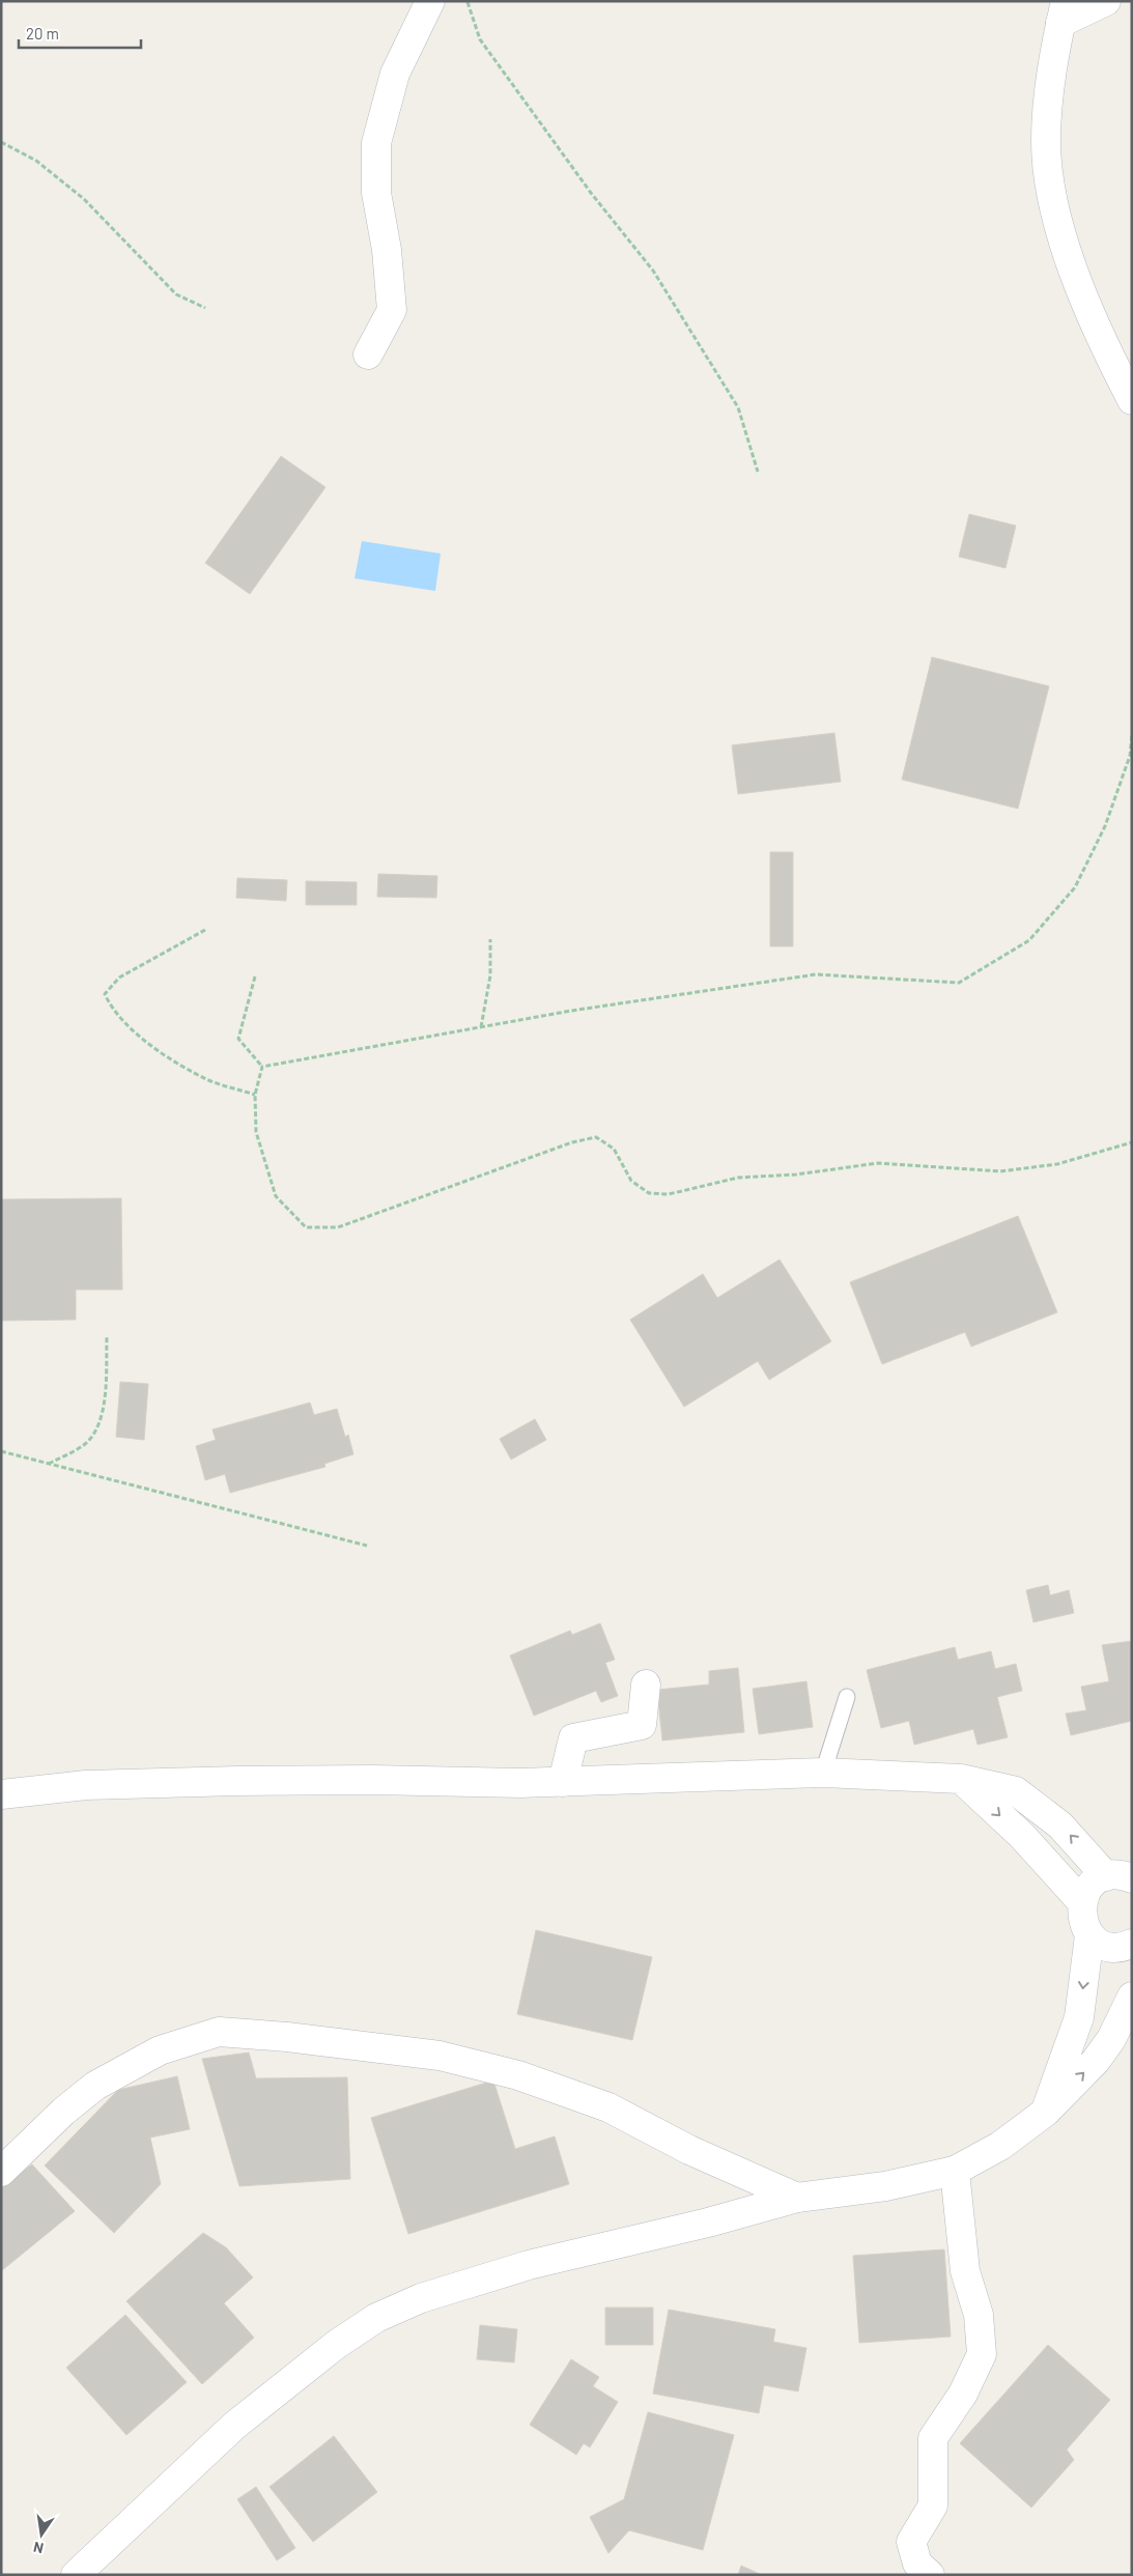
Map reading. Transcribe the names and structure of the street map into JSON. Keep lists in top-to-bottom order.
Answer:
{
  "scale_bar": "20 m",
  "north": "bottom"
}
